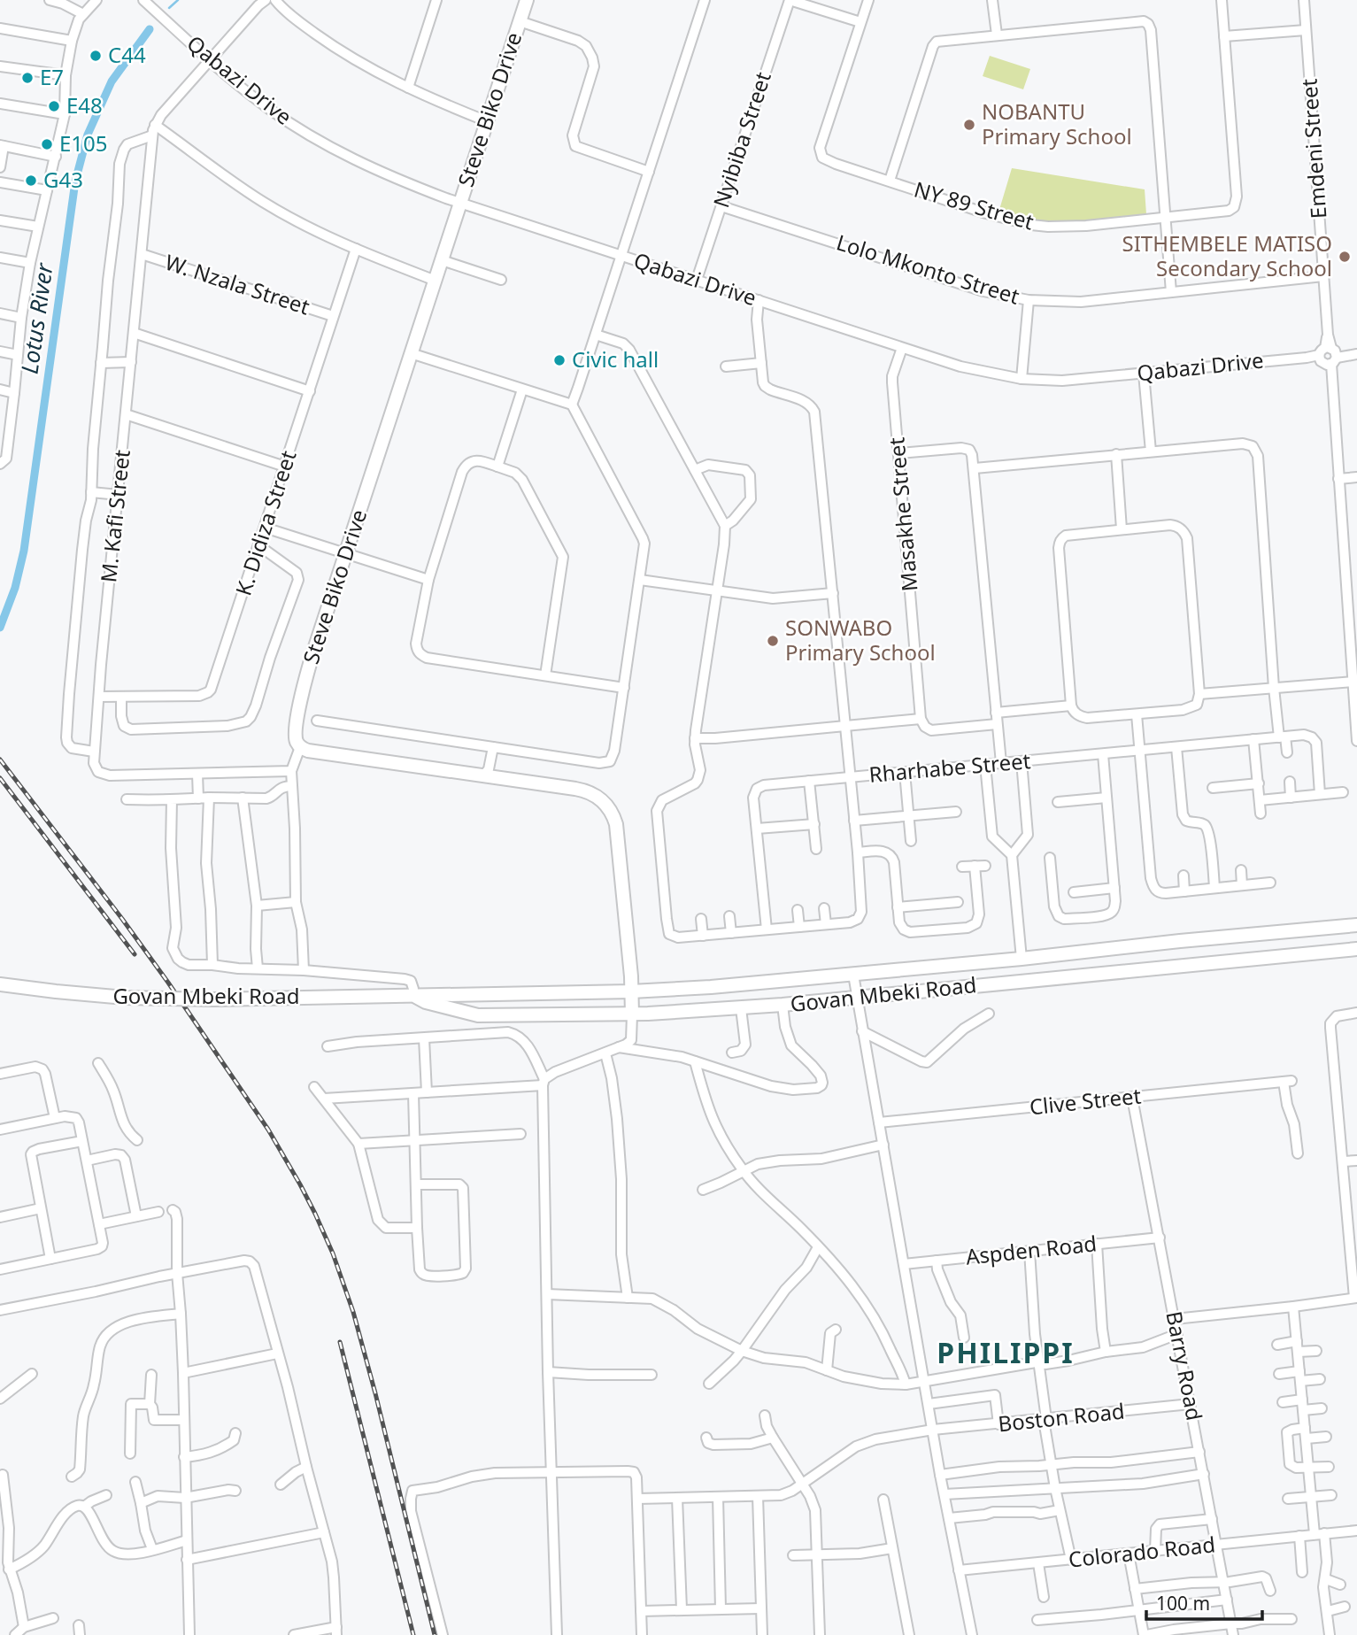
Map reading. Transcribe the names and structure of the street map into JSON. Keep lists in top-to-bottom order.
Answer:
{
  "streets": {
    "main road": ["Steve Biko Drive", "Govan Mbeki Road"],
    "street": [
      "Qabazi Drive",
      "Nyibiba Street",
      "Emdeni Street",
      "NY 89 Street",
      "Lolo Mkonto Street",
      "W. Nzala Street",
      "Masakhe Street",
      "M. Kafi Street",
      "K. Didiza Street",
      "Rharhabe Street",
      "Clive Street",
      "Aspden Road",
      "Barry Road",
      "Boston Road",
      "Colorado Road"
    ]
  },
  "crossings": [
    ["Qabazi Drive", "Steve Biko Drive"],
    ["Qabazi Drive", "Nyibiba Street"],
    ["Qabazi Drive", "Emdeni Street"],
    ["Qabazi Drive", "Masakhe Street"],
    ["Qabazi Drive", "M. Kafi Street"],
    ["Nyibiba Street", "Lolo Mkonto Street"],
    ["Emdeni Street", "Lolo Mkonto Street"],
    ["W. Nzala Street", "M. Kafi Street"],
    ["W. Nzala Street", "K. Didiza Street"],
    ["M. Kafi Street", "K. Didiza Street"],
    ["Clive Street", "Barry Road"],
    ["Aspden Road", "Barry Road"],
    ["Barry Road", "Boston Road"],
    ["Barry Road", "Colorado Road"]
  ],
  "districts": ["PHILIPPI"],
  "water": ["Lotus River"],
  "places": [
    "C44",
    "E7",
    "E48",
    "NOBANTU Primary School",
    "E105",
    "G43",
    "SITHEMBELE MATISO Secondary School",
    "Civic hall",
    "SONWABO Primary School"
  ],
  "scale_bar": "100 m"
}
